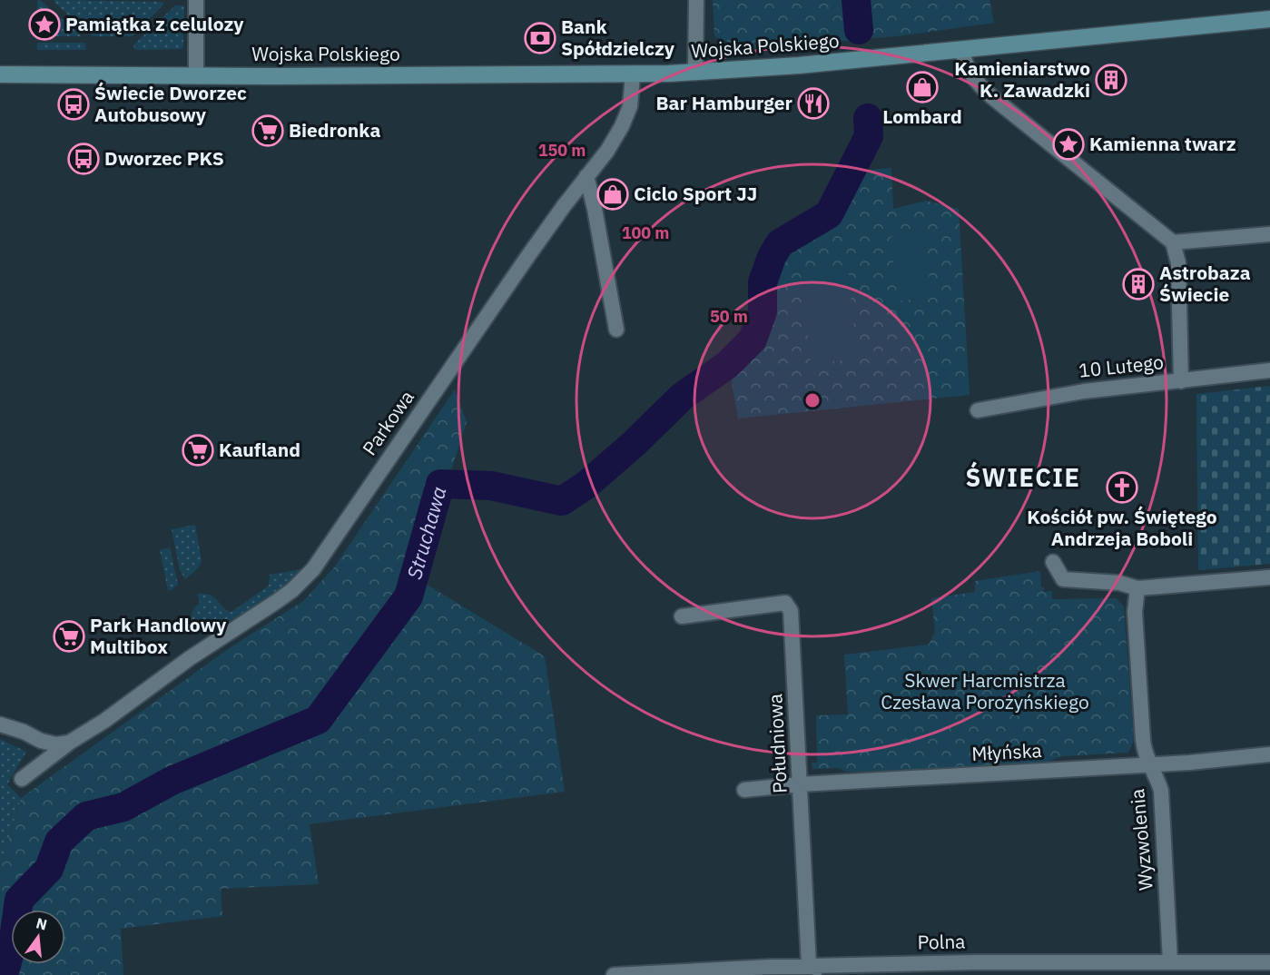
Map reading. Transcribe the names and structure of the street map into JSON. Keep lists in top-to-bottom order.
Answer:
{
  "streets": {
    "street": [
      "Wojska Polskiego",
      "10 Lutego",
      "Parkowa",
      "Południowa",
      "Młyńska",
      "Wyzwolenia",
      "Polna"
    ]
  },
  "crossings": [
    ["Wojska Polskiego", "Parkowa"],
    ["Południowa", "Młyńska"],
    ["Południowa", "Polna"],
    ["Młyńska", "Wyzwolenia"],
    ["Wyzwolenia", "Polna"]
  ],
  "districts": ["ŚWIECIE"],
  "water": ["Struchawa"],
  "parks": ["Skwer Harcmistrza Czesława Porożyńskiego"],
  "places": {
    "place": ["Pamiątka z celulozy", "Kamienna twarz"],
    "bank": ["Bank Spółdzielczy"],
    "building": ["Kamieniarstwo K. Zawadzki", "Astrobaza Świecie"],
    "shop": ["Lombard", "Ciclo Sport JJ"],
    "restaurant": ["Bar Hamburger"],
    "bus stop": ["Świecie Dworzec Autobusowy", "Dworzec PKS"],
    "supermarket": ["Biedronka", "Kaufland", "Park Handlowy Multibox"],
    "church": ["Kościół pw. Świętego Andrzeja Boboli"]
  },
  "north": "top",
  "rings": ["150 m", "100 m", "50 m"]
}
